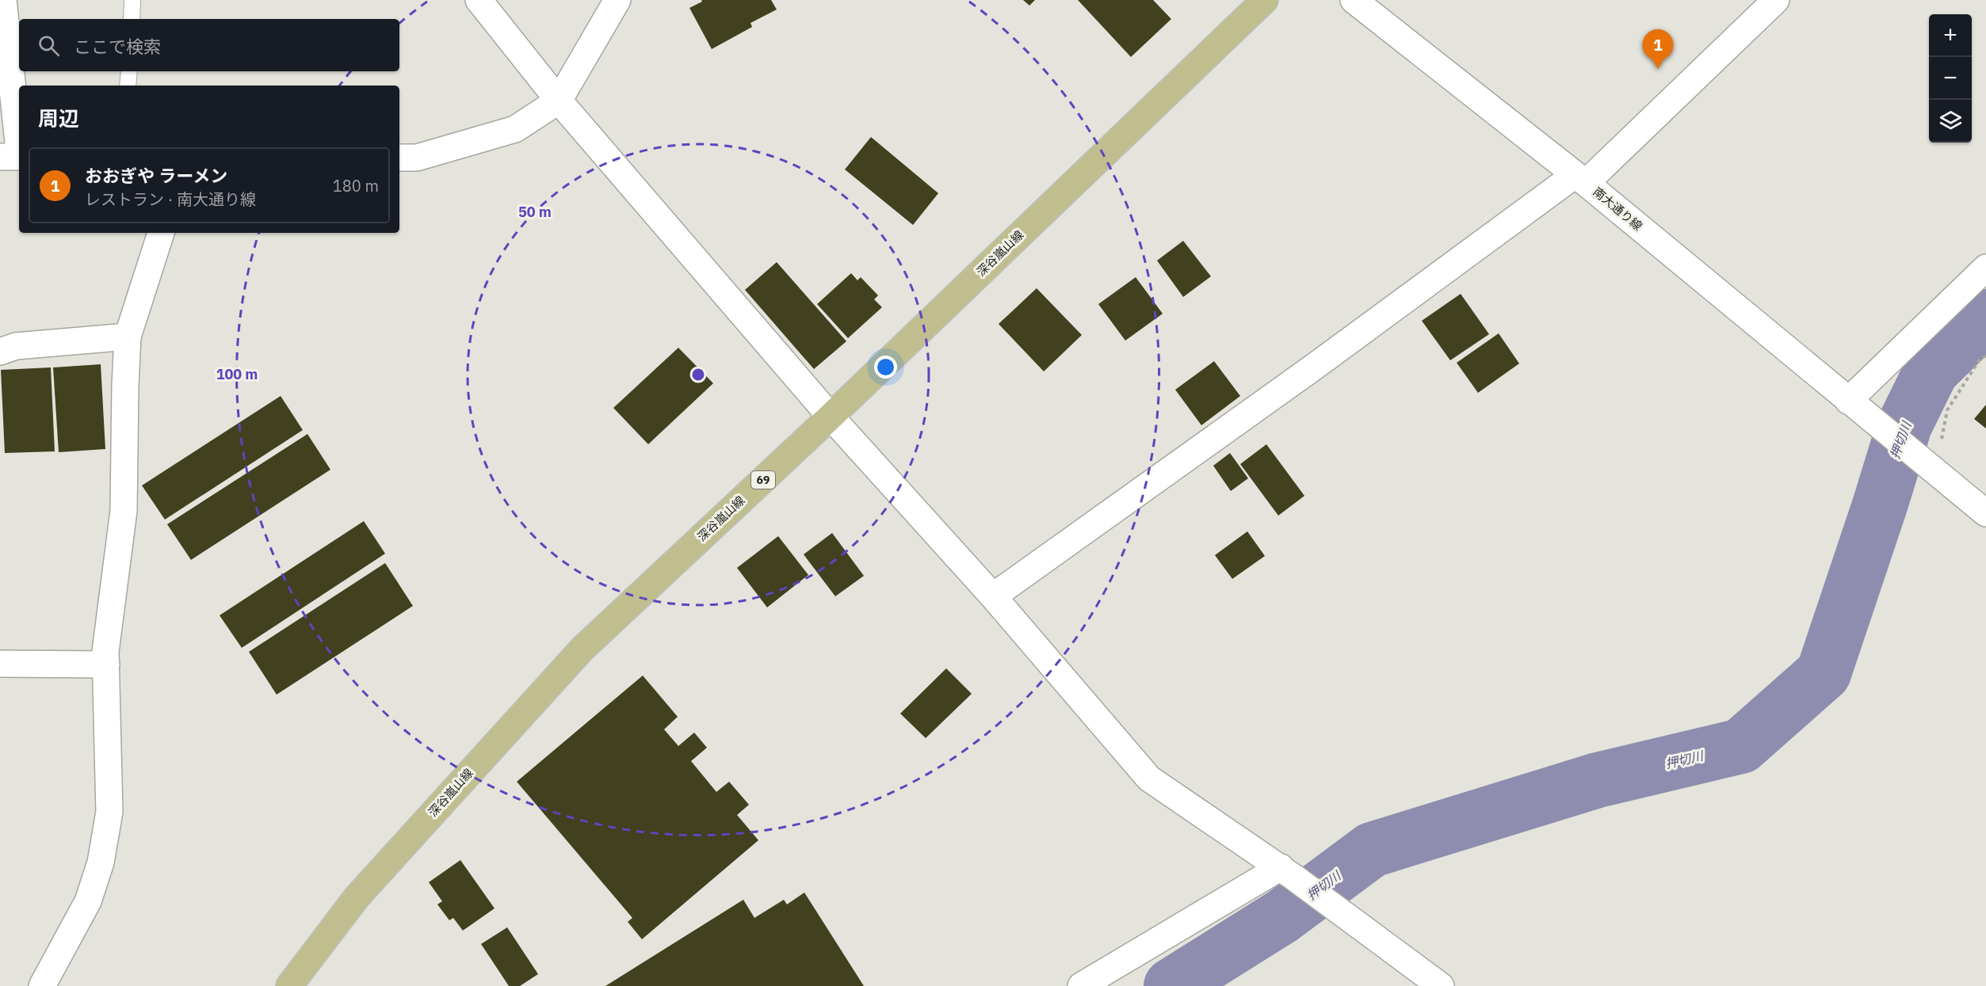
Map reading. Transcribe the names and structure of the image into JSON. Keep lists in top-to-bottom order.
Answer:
{
  "streets": {
    "main road": ["深谷嵐山線", "69"],
    "street": ["南大通り線"]
  },
  "water": ["押切川"],
  "page": {
    "map_buttons": ["+", "−"],
    "search": "ここで検索",
    "pins": "1",
    "heading": "周辺",
    "list": [
      {
        "mark": "1",
        "name": "おおぎや ラーメン",
        "note": "レストラン · 南大通り線",
        "value": "180 m"
      }
    ]
  },
  "rings": ["50 m", "100 m"]
}
